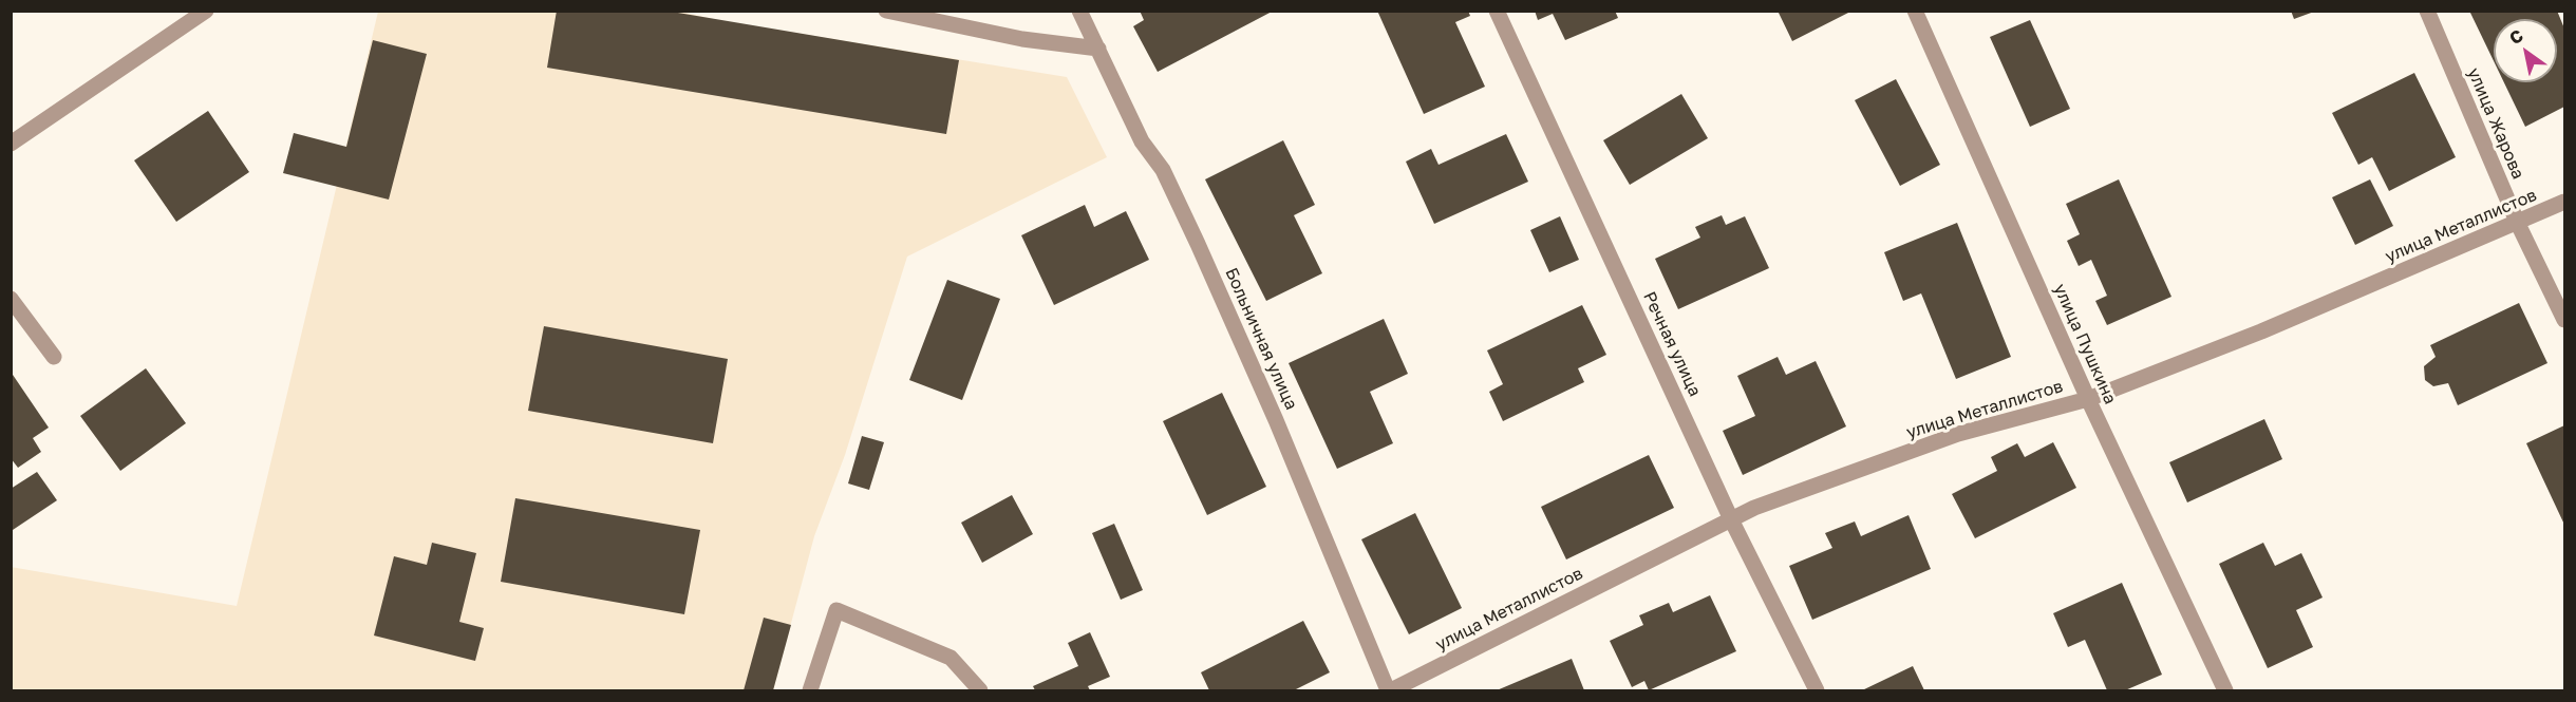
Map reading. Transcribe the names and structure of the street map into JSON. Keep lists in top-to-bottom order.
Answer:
{
  "streets": {
    "street": [
      "улица Жарова",
      "улица Металлистов",
      "Больничная улица",
      "Речная улица",
      "улица Пушкина"
    ]
  },
  "crossings": [
    ["улица Жарова", "улица Металлистов"],
    ["улица Металлистов", "Больничная улица"],
    ["улица Металлистов", "Речная улица"],
    ["улица Металлистов", "улица Пушкина"]
  ],
  "north": "top left"
}
